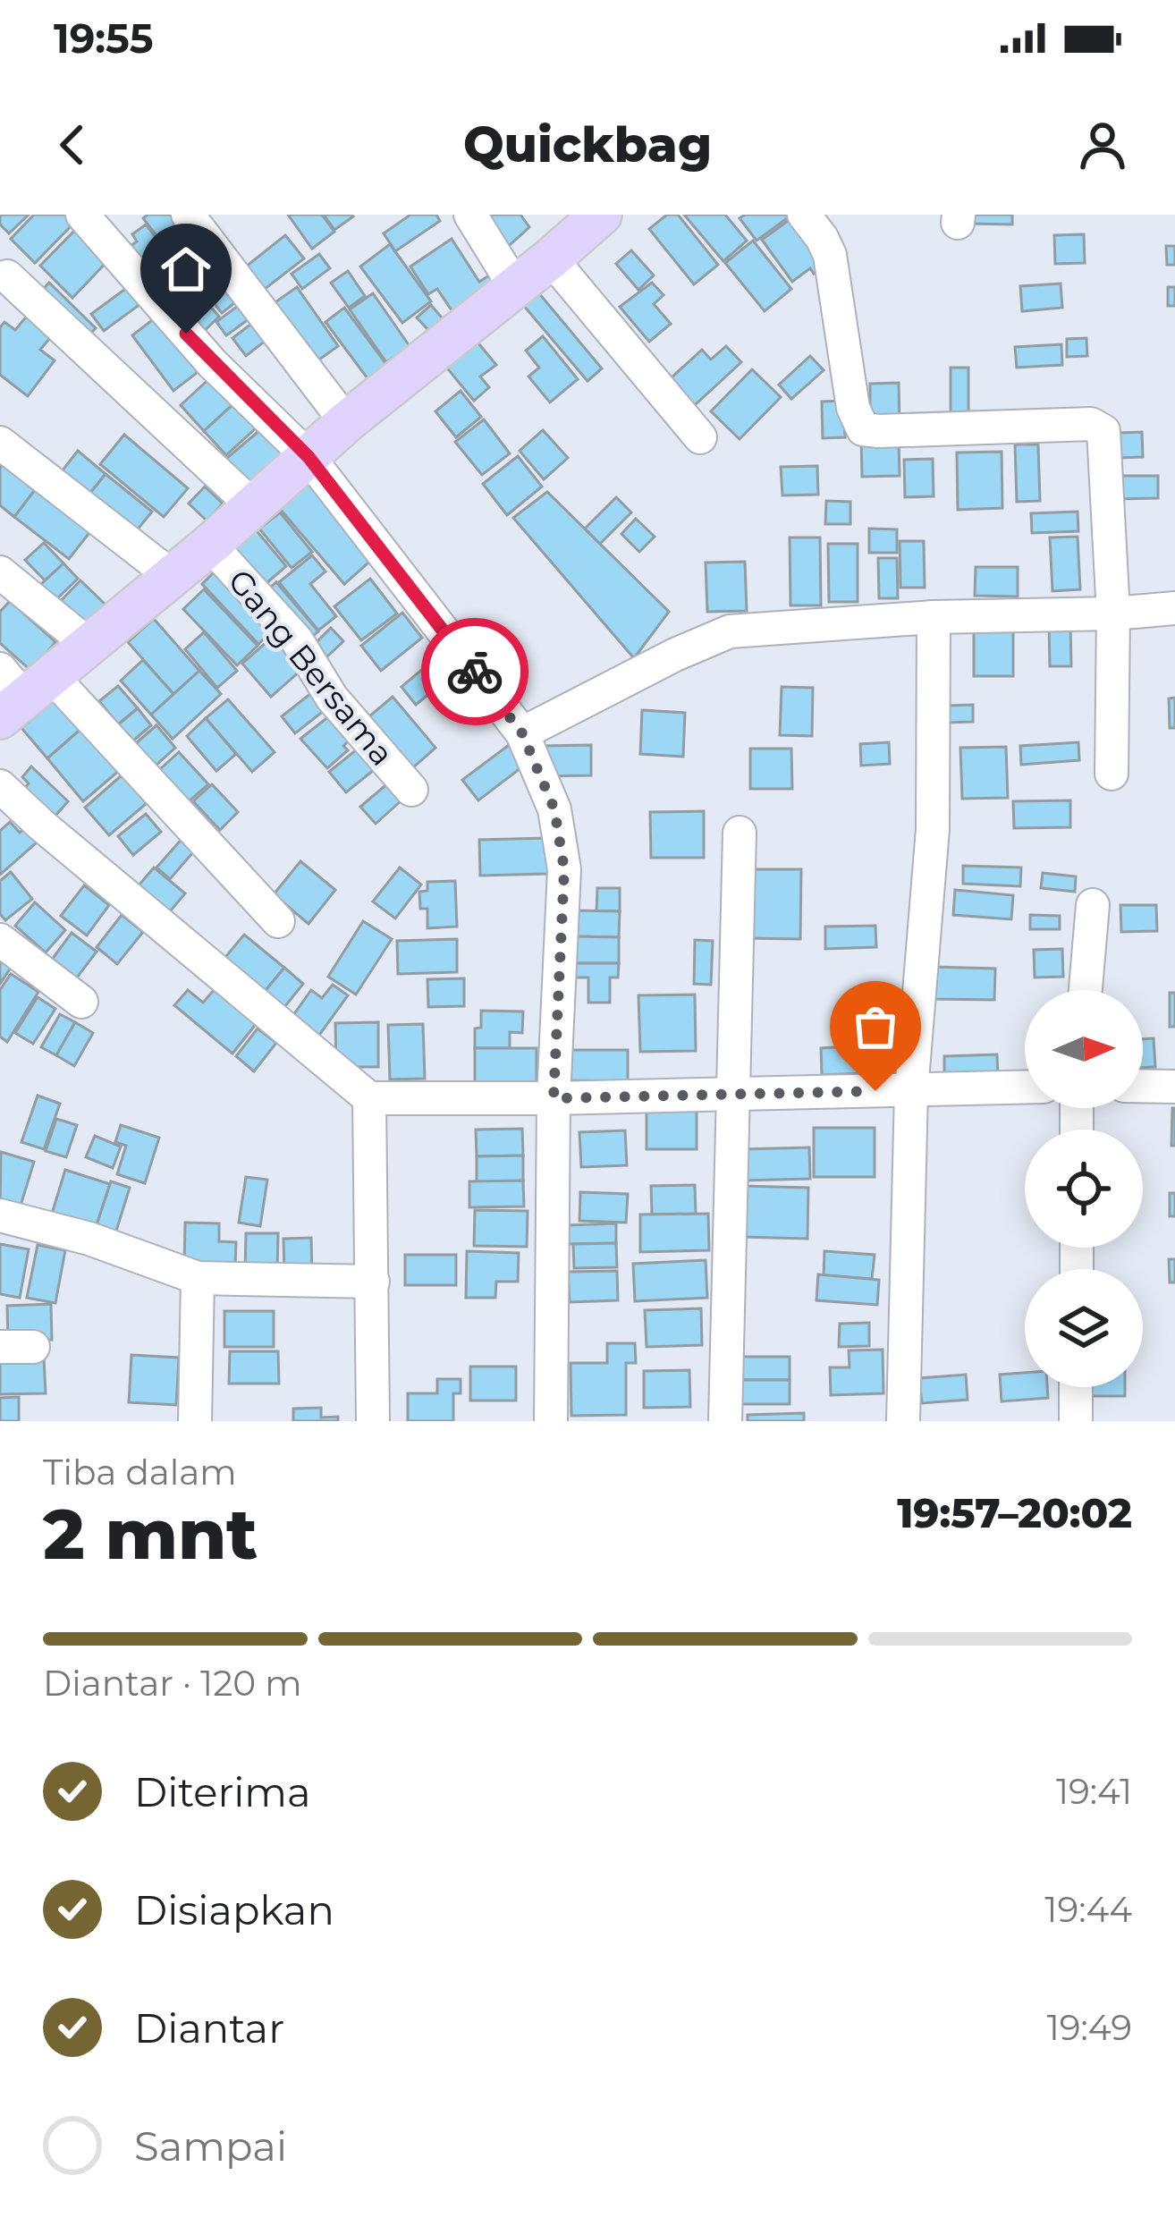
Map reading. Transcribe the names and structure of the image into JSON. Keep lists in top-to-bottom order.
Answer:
{
  "streets": {
    "street": ["Gang Bersama"]
  },
  "north": "right",
  "page": {
    "status": "19:55",
    "header": "Quickbag",
    "heading": ["2 mnt", "Tiba dalam", "19:57–20:02"],
    "bar": "Diantar · 120 m",
    "list": [
      ["Diterima", "19:41"],
      ["Disiapkan", "19:44"],
      ["Diantar", "19:49"],
      "Sampai"
    ]
  }
}
